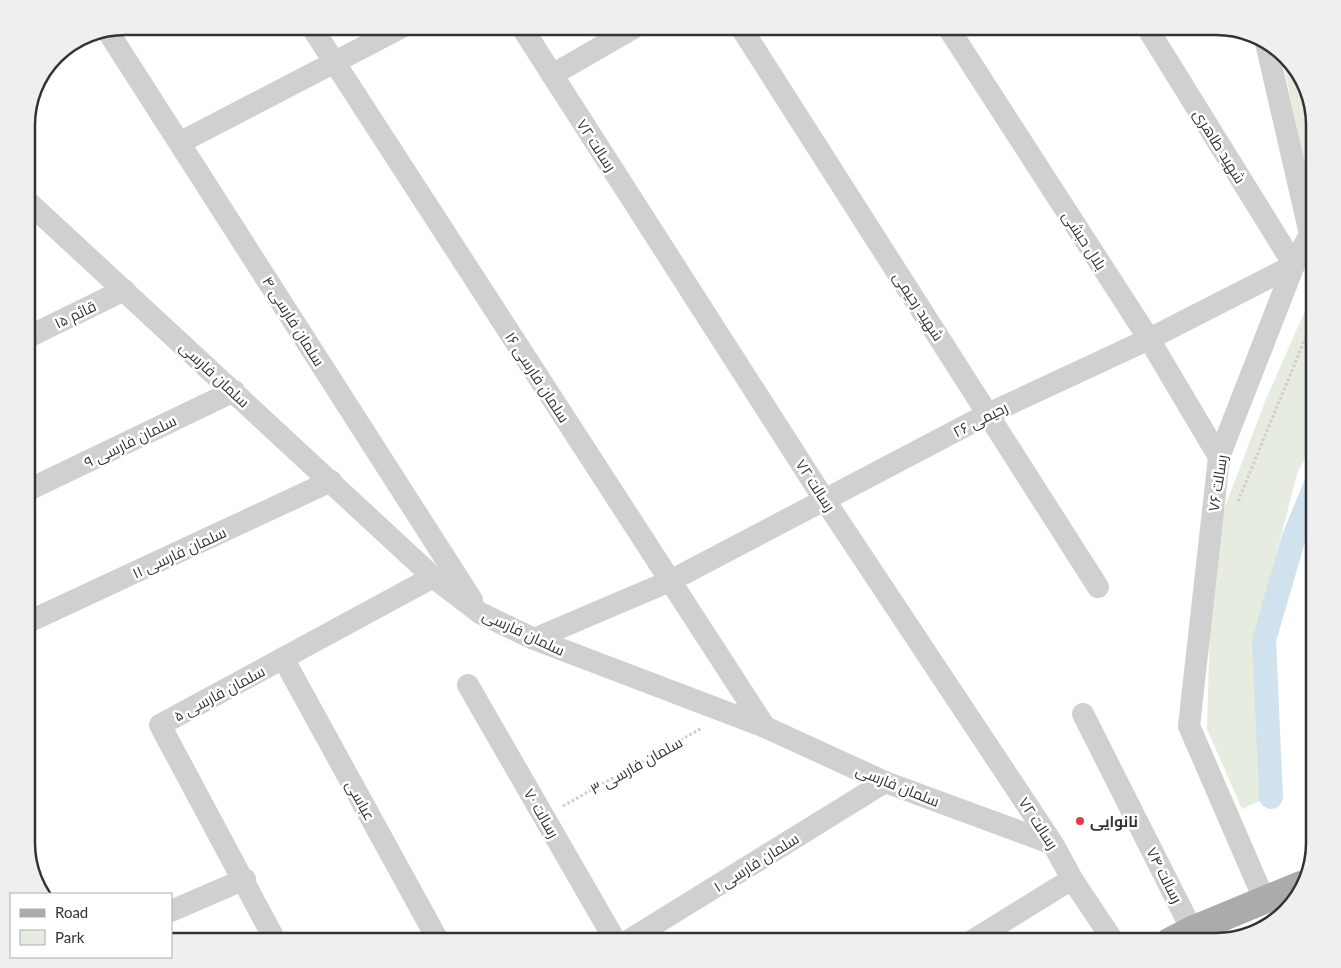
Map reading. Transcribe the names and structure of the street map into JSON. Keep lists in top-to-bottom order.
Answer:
{
  "streets": {
    "street": [
      "رسالت ۷۲",
      "شهید طاهری",
      "بلال حبشی",
      "شهید رحیمی",
      "قائم ۱۵",
      "سلمان فارسی ۴",
      "سلمان فارسی",
      "سلمان فارسی ۱۶",
      "رحیمی ۲۶",
      "سلمان فارسی ۹",
      "رسالت ۷۶",
      "سلمان فارسی ۱۱",
      "سلمان فارسی ۵",
      "عباسی",
      "رسالت ۷۰",
      "سلمان فارسی ۱",
      "رسالت ۷۴"
    ],
    "path": ["سلمان فارسی ۳"]
  },
  "crossings": [
    ["رسالت ۷۲", "سلمان فارسی"],
    ["رسالت ۷۲", "رحیمی ۲۶"],
    ["شهید طاهری", "رحیمی ۲۶"],
    ["شهید طاهری", "رسالت ۷۶"],
    ["بلال حبشی", "رحیمی ۲۶"],
    ["بلال حبشی", "رسالت ۷۶"],
    ["شهید رحیمی", "رحیمی ۲۶"],
    ["قائم ۱۵", "سلمان فارسی"],
    ["سلمان فارسی ۴", "سلمان فارسی"],
    ["سلمان فارسی", "سلمان فارسی ۱۶"],
    ["سلمان فارسی", "رحیمی ۲۶"],
    ["سلمان فارسی", "سلمان فارسی ۹"],
    ["سلمان فارسی", "سلمان فارسی ۱۱"],
    ["سلمان فارسی", "سلمان فارسی ۵"],
    ["سلمان فارسی", "سلمان فارسی ۳"],
    ["سلمان فارسی", "سلمان فارسی ۱"],
    ["سلمان فارسی ۱۶", "رحیمی ۲۶"],
    ["رحیمی ۲۶", "رسالت ۷۶"],
    ["سلمان فارسی ۵", "عباسی"],
    ["سلمان فارسی ۳", "رسالت ۷۰"]
  ],
  "places": ["نانوایی"],
  "legend": ["Road", "Park"]
}
